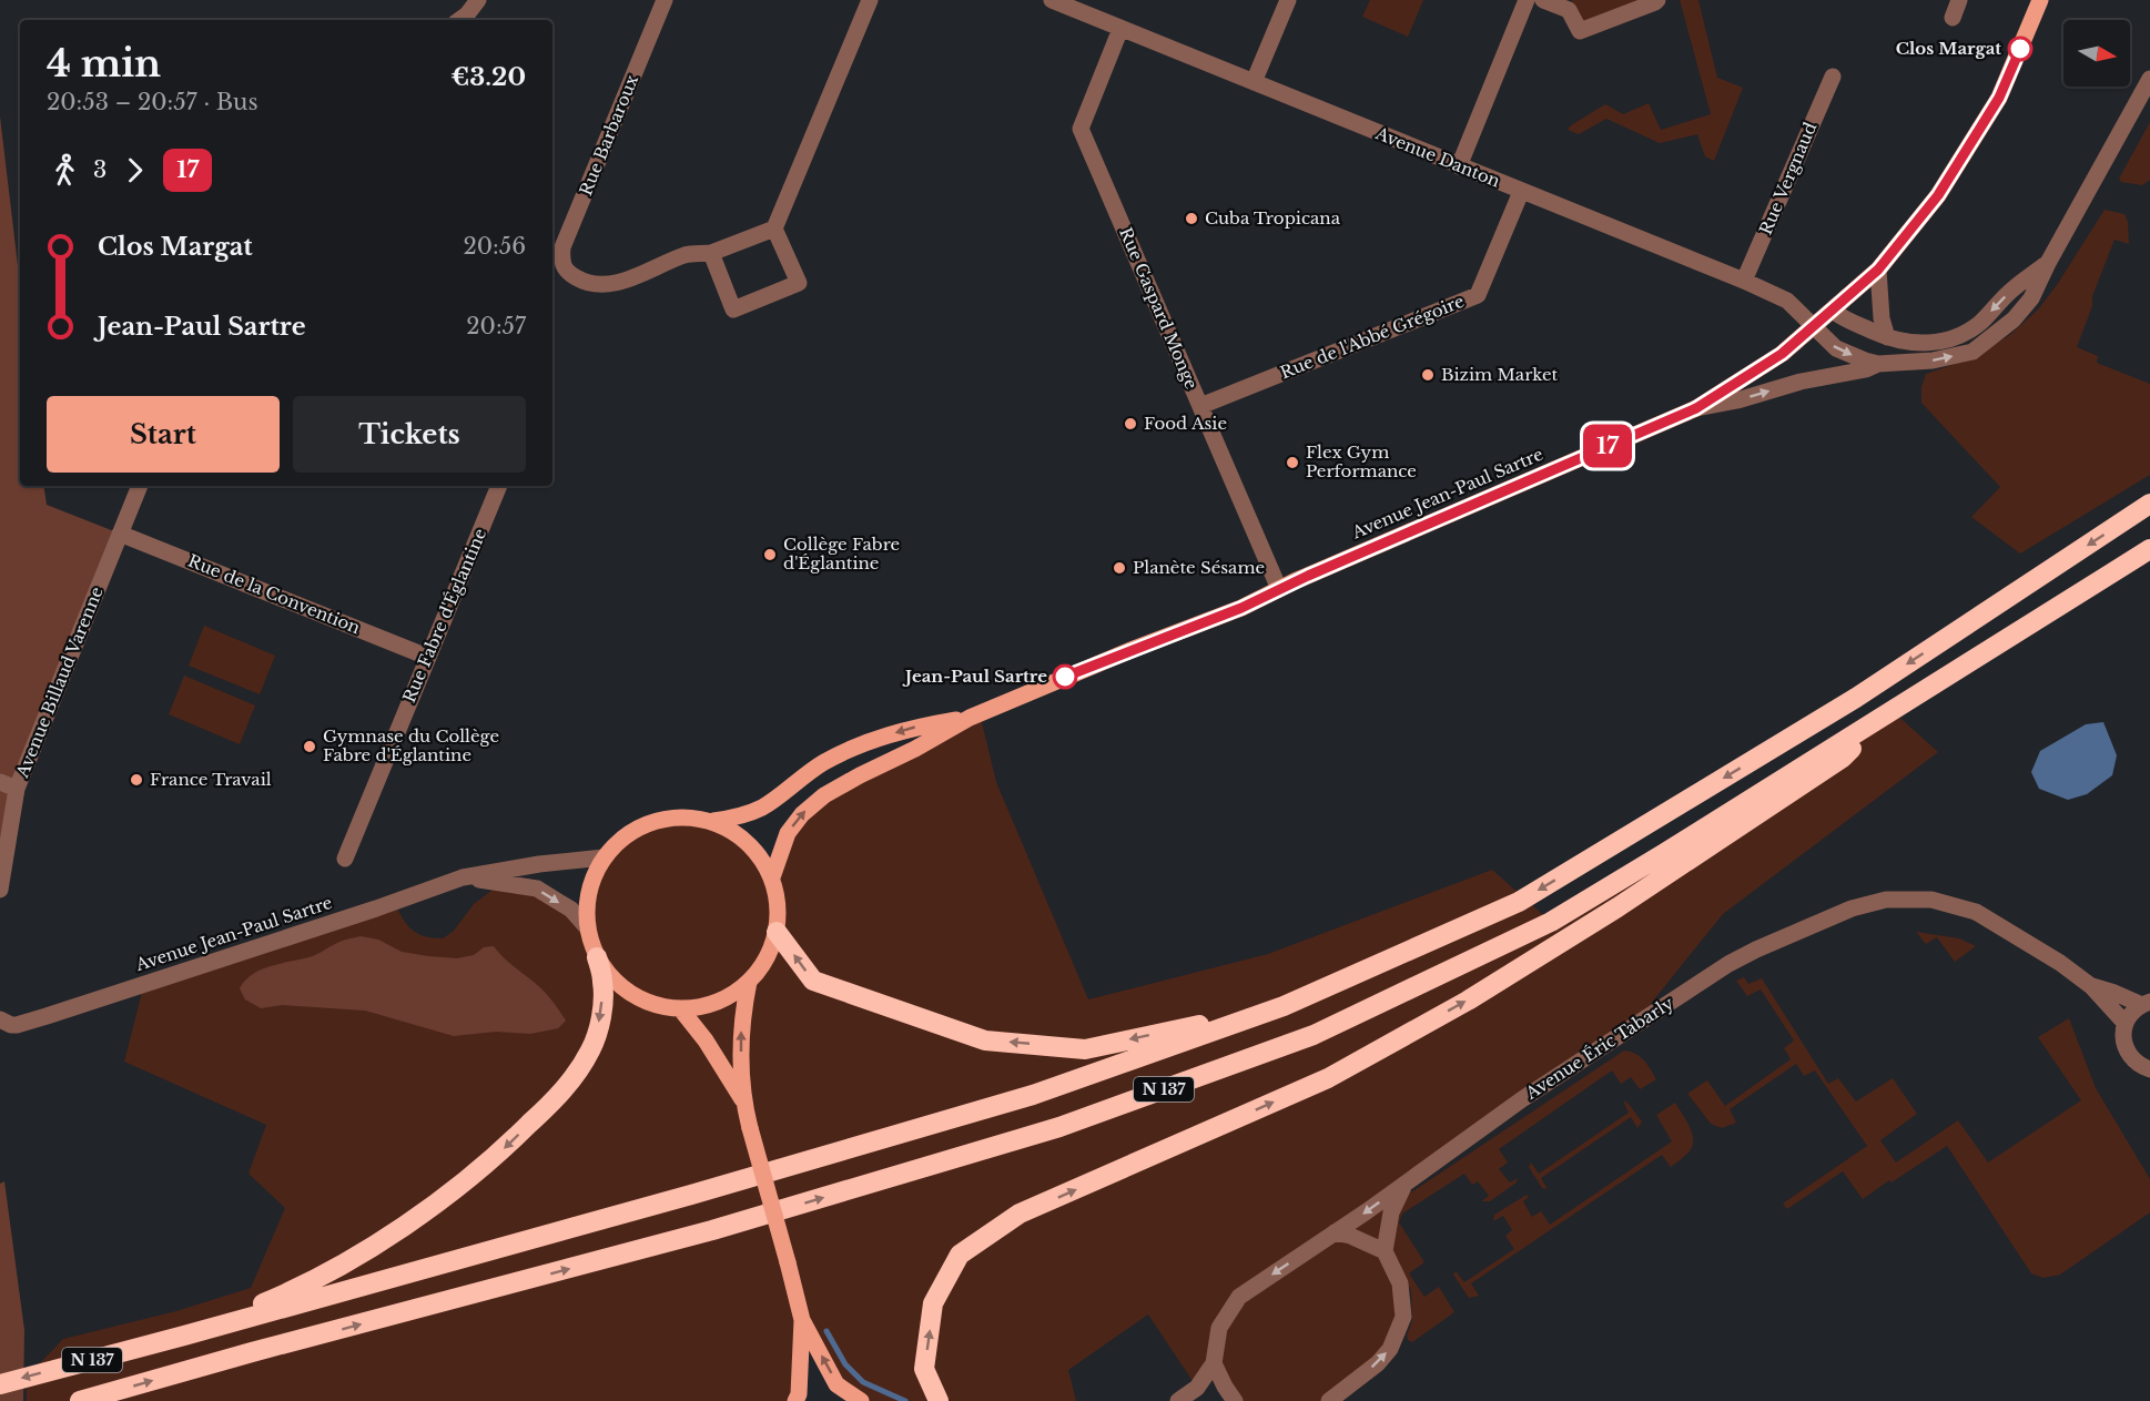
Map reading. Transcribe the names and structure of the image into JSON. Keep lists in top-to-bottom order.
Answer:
{
  "streets": {
    "highway": ["N 137"],
    "main road": ["Avenue Jean-Paul Sartre"],
    "street": [
      "Rue Barbaroux",
      "Avenue Danton",
      "Rue Vergnaud",
      "Rue Gaspard Monge",
      "Rue de l'Abbé Grégoire",
      "Rue de la Convention",
      "Rue Fabre d'Églantine",
      "Avenue Billaud Varenne",
      "Avenue Éric Tabarly"
    ]
  },
  "crossings": [
    ["Avenue Danton", "Rue Vergnaud"],
    ["Avenue Danton", "Rue Gaspard Monge"],
    ["Avenue Danton", "Rue de l'Abbé Grégoire"],
    ["Avenue Danton", "Avenue Jean-Paul Sartre"],
    ["Rue Gaspard Monge", "Rue de l'Abbé Grégoire"],
    ["Rue Gaspard Monge", "Avenue Jean-Paul Sartre"],
    ["Rue de la Convention", "Rue Fabre d'Églantine"],
    ["Rue de la Convention", "Avenue Billaud Varenne"]
  ],
  "places": [
    "Clos Margat",
    "Cuba Tropicana",
    "Bizim Market",
    "Food Asie",
    "Flex Gym Performance",
    "Collège Fabre d'Églantine",
    "Planète Sésame",
    "Jean-Paul Sartre",
    "Gymnase du Collège Fabre d'Églantine",
    "France Travail"
  ],
  "lines": ["bus line 17"],
  "north": "right",
  "page": {
    "on_map": "17",
    "heading": ["4 min", "20:53 – 20:57 · Bus", "€3.20"],
    "legs": ["3", "17"],
    "list": [
      {
        "name": "Clos Margat",
        "value": "20:56"
      },
      {
        "name": "Jean-Paul Sartre",
        "value": "20:57"
      }
    ],
    "buttons": ["Start", "Tickets"]
  }
}
